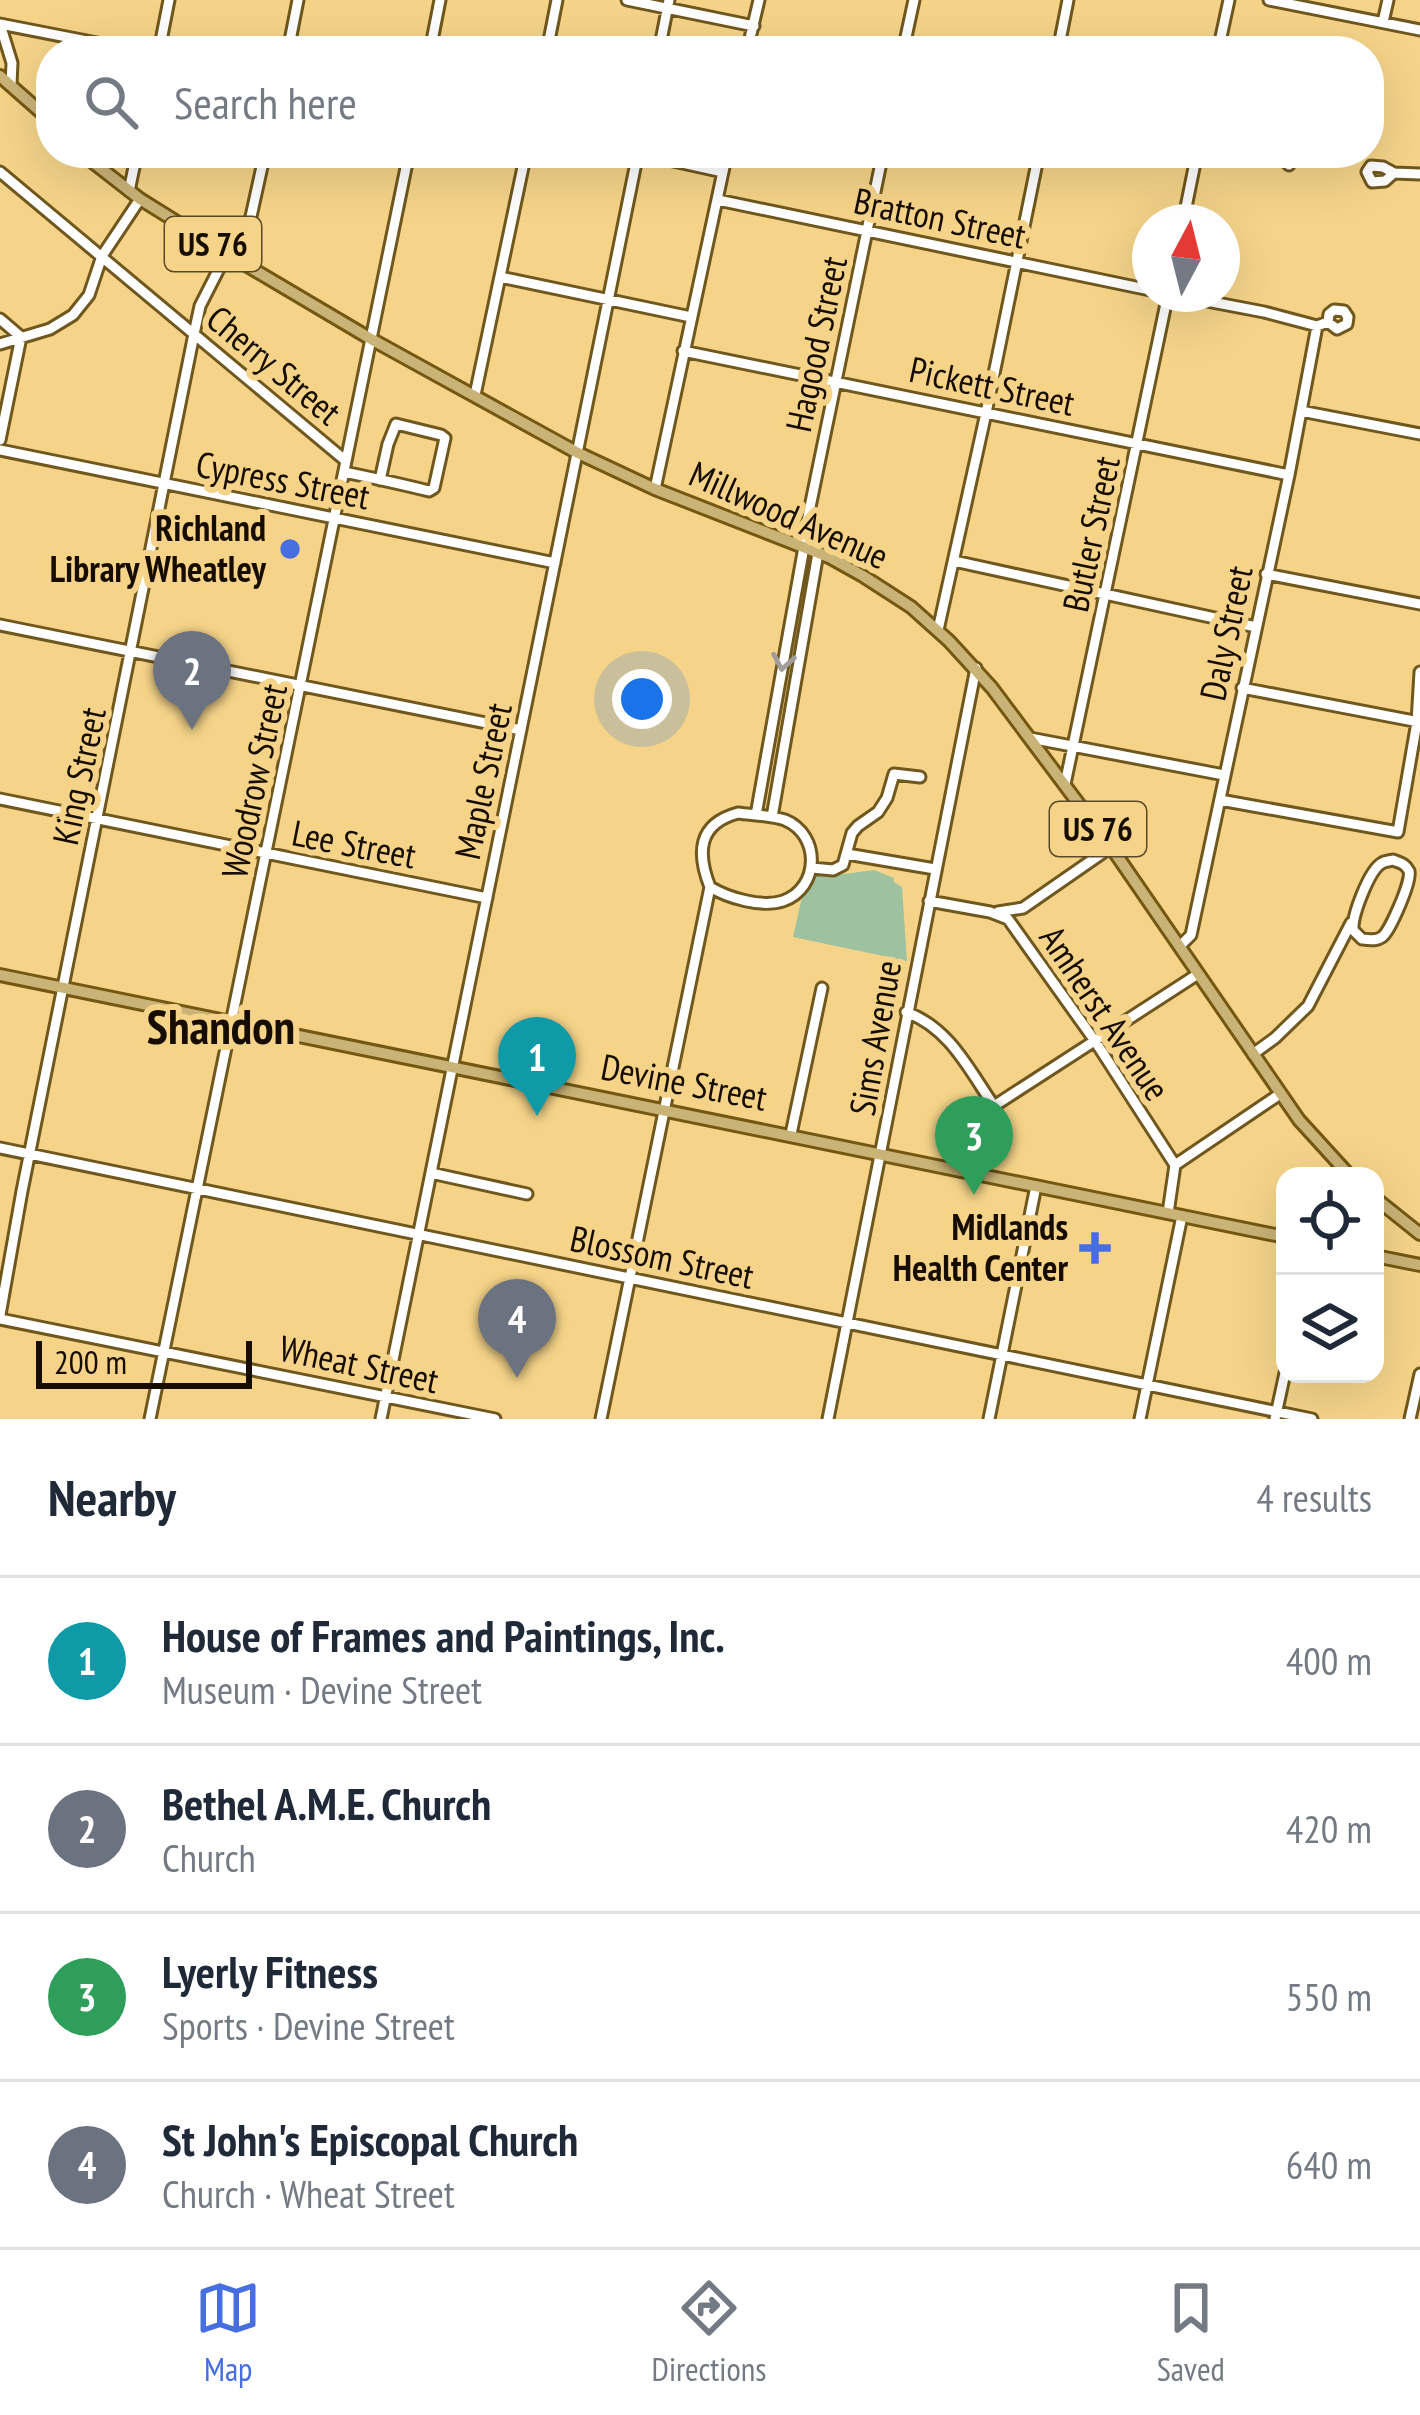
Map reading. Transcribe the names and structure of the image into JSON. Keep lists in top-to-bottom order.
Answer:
{
  "streets": {
    "main road": ["US 76", "Millwood Avenue", "Devine Street"],
    "street": [
      "Bratton Street",
      "Hagood Street",
      "Cherry Street",
      "Pickett Street",
      "Cypress Street",
      "Butler Street",
      "Daly Street",
      "King Street",
      "Woodrow Street",
      "Maple Street",
      "Lee Street",
      "Amherst Avenue",
      "Sims Avenue",
      "Blossom Street",
      "Wheat Street"
    ]
  },
  "crossings": [
    ["Bratton Street", "Hagood Street"],
    ["Hagood Street", "Pickett Street"],
    ["Hagood Street", "Millwood Avenue"],
    ["Cherry Street", "King Street"],
    ["Cherry Street", "Woodrow Street"],
    ["Pickett Street", "Butler Street"],
    ["Pickett Street", "Daly Street"],
    ["Cypress Street", "King Street"],
    ["Cypress Street", "Woodrow Street"],
    ["Cypress Street", "Maple Street"],
    ["Millwood Avenue", "Butler Street"],
    ["Millwood Avenue", "Daly Street"],
    ["Millwood Avenue", "King Street"],
    ["Millwood Avenue", "Woodrow Street"],
    ["Millwood Avenue", "Maple Street"],
    ["Millwood Avenue", "Sims Avenue"],
    ["King Street", "Lee Street"],
    ["King Street", "Devine Street"],
    ["King Street", "Blossom Street"],
    ["King Street", "Wheat Street"],
    ["Woodrow Street", "Lee Street"],
    ["Woodrow Street", "Devine Street"],
    ["Woodrow Street", "Blossom Street"],
    ["Woodrow Street", "Wheat Street"],
    ["Maple Street", "Lee Street"],
    ["Maple Street", "Devine Street"],
    ["Maple Street", "Blossom Street"],
    ["Maple Street", "Wheat Street"],
    ["Amherst Avenue", "Sims Avenue"],
    ["Sims Avenue", "Devine Street"],
    ["Sims Avenue", "Blossom Street"]
  ],
  "districts": ["Shandon"],
  "places": {
    "other": ["Richland Library Wheatley"],
    "health": ["Midlands Health Center"]
  },
  "scale_bar": "200 m",
  "north": "top",
  "page": {
    "search": "Search here",
    "pins": [
      "2",
      "1",
      "3",
      "4"
    ],
    "scale": "200 m",
    "heading": ["Nearby", "4 results"],
    "list": [
      {
        "mark": "1",
        "name": "House of Frames and Paintings, Inc.",
        "note": "Museum · Devine Street",
        "value": "400 m"
      },
      {
        "mark": "2",
        "name": "Bethel A.M.E. Church",
        "note": "Church",
        "value": "420 m"
      },
      {
        "mark": "3",
        "name": "Lyerly Fitness",
        "note": "Sports · Devine Street",
        "value": "550 m"
      },
      {
        "mark": "4",
        "name": "St John's Episcopal Church",
        "note": "Church · Wheat Street",
        "value": "640 m"
      }
    ],
    "nav": ["Map", "Directions", "Saved"]
  }
}
